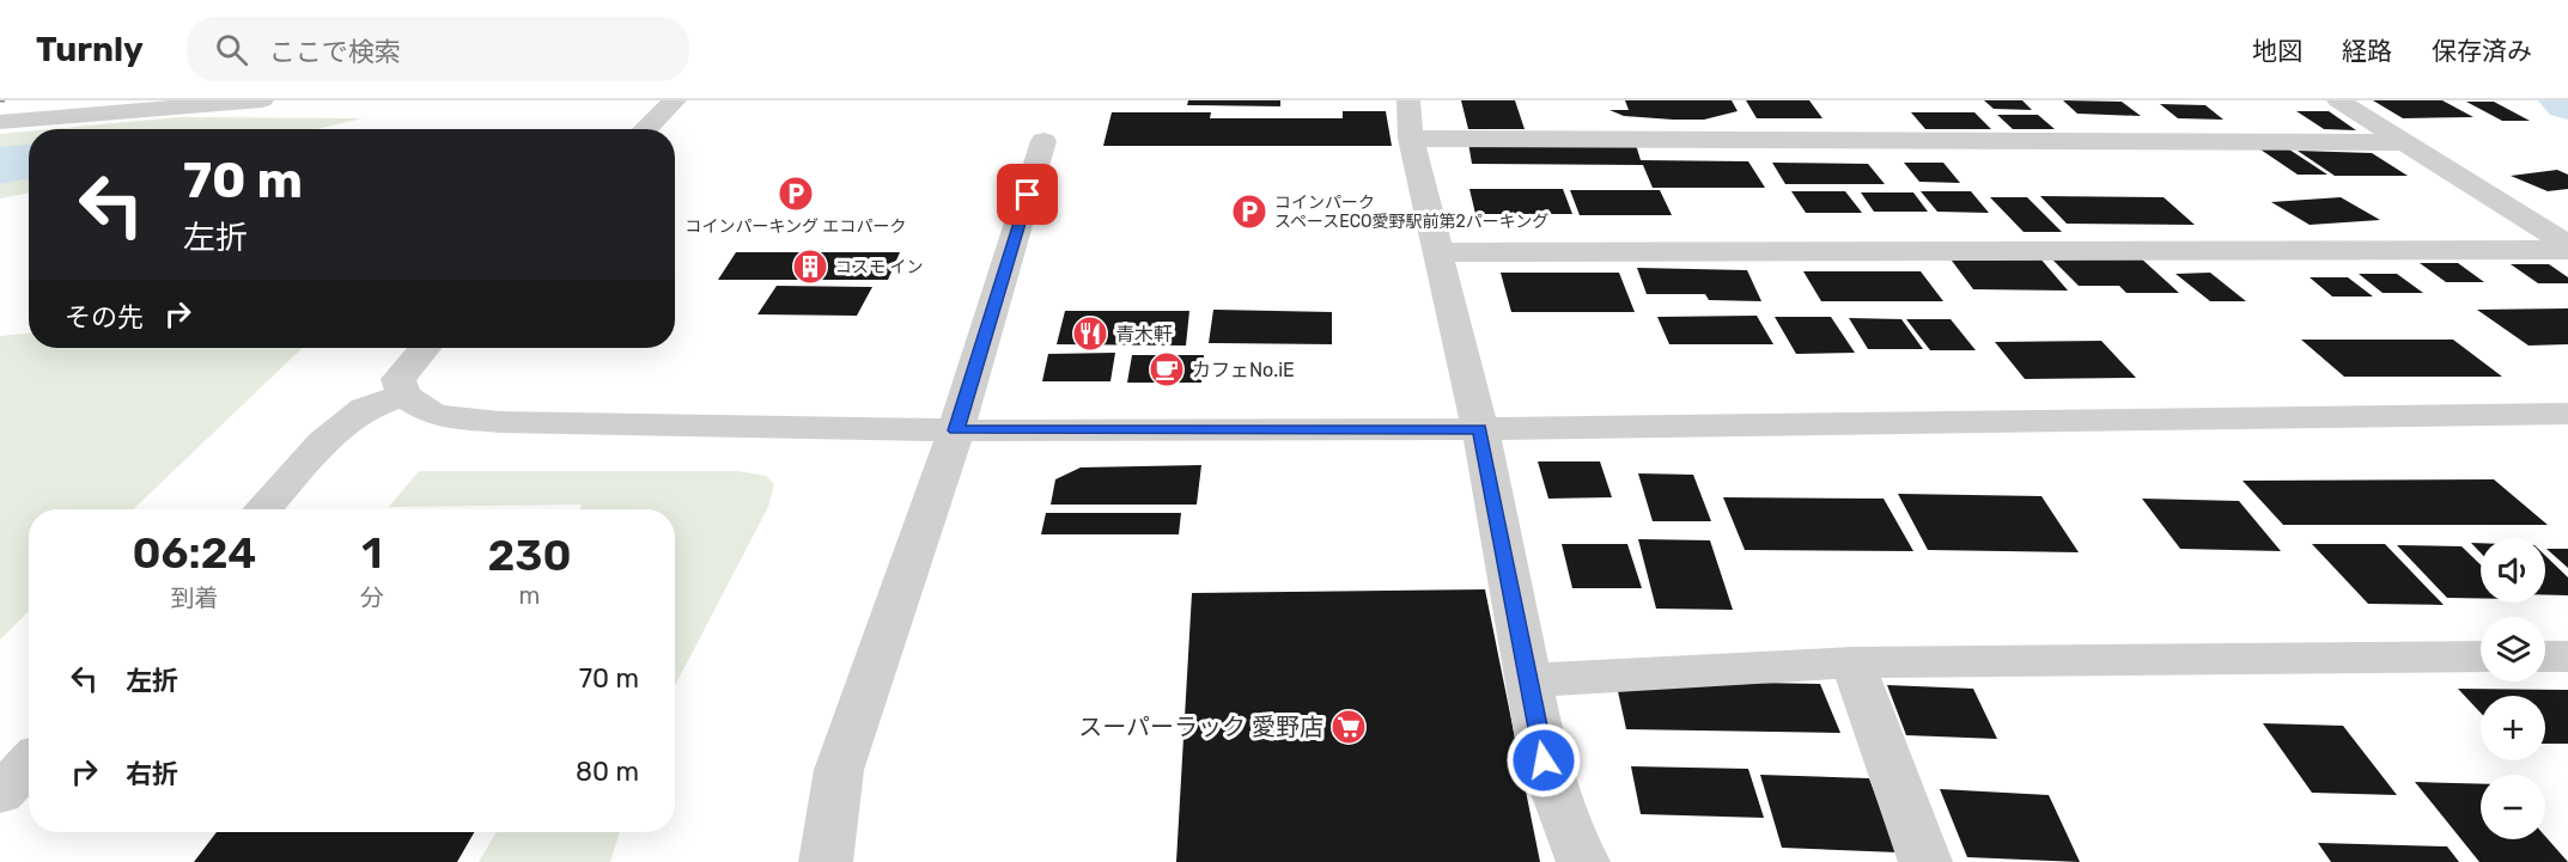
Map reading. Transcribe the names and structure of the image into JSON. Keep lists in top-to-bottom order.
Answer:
{
  "places": {
    "parking": ["コインパーキング エコパーク", "コインパーク スペースECO愛野駅前第2パーキング"],
    "building": ["コスモ イン"],
    "restaurant": ["青木軒"],
    "cafe": ["カフェNo.iE"],
    "supermarket": ["スーパーラック 愛野店"]
  },
  "page": {
    "header": "Turnly",
    "search": "ここで検索",
    "nav": ["地図", "経路", "保存済み"],
    "turn": ["70 m", "左折"],
    "then": "その先",
    "eta": [
      "06:24",
      "到着",
      "1",
      "分",
      "230",
      "m"
    ],
    "map_buttons": ["+", "−"],
    "list": [
      {
        "name": "左折",
        "value": "70 m"
      },
      {
        "name": "右折",
        "value": "80 m"
      }
    ]
  }
}
